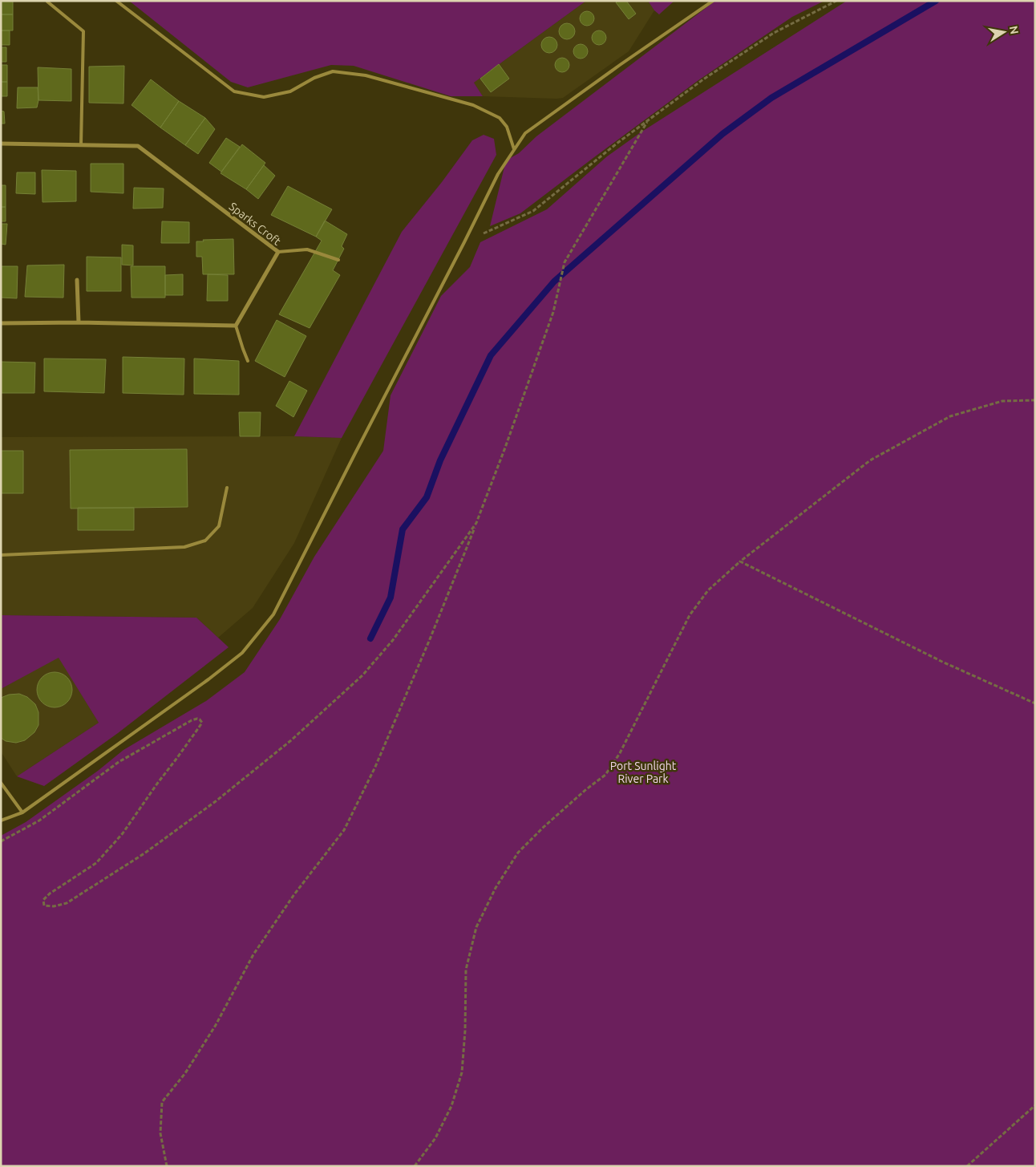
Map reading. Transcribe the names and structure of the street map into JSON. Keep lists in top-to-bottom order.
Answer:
{
  "streets": {
    "street": ["Sparks Croft"]
  },
  "parks": ["Port Sunlight River Park"],
  "north": "right"
}
